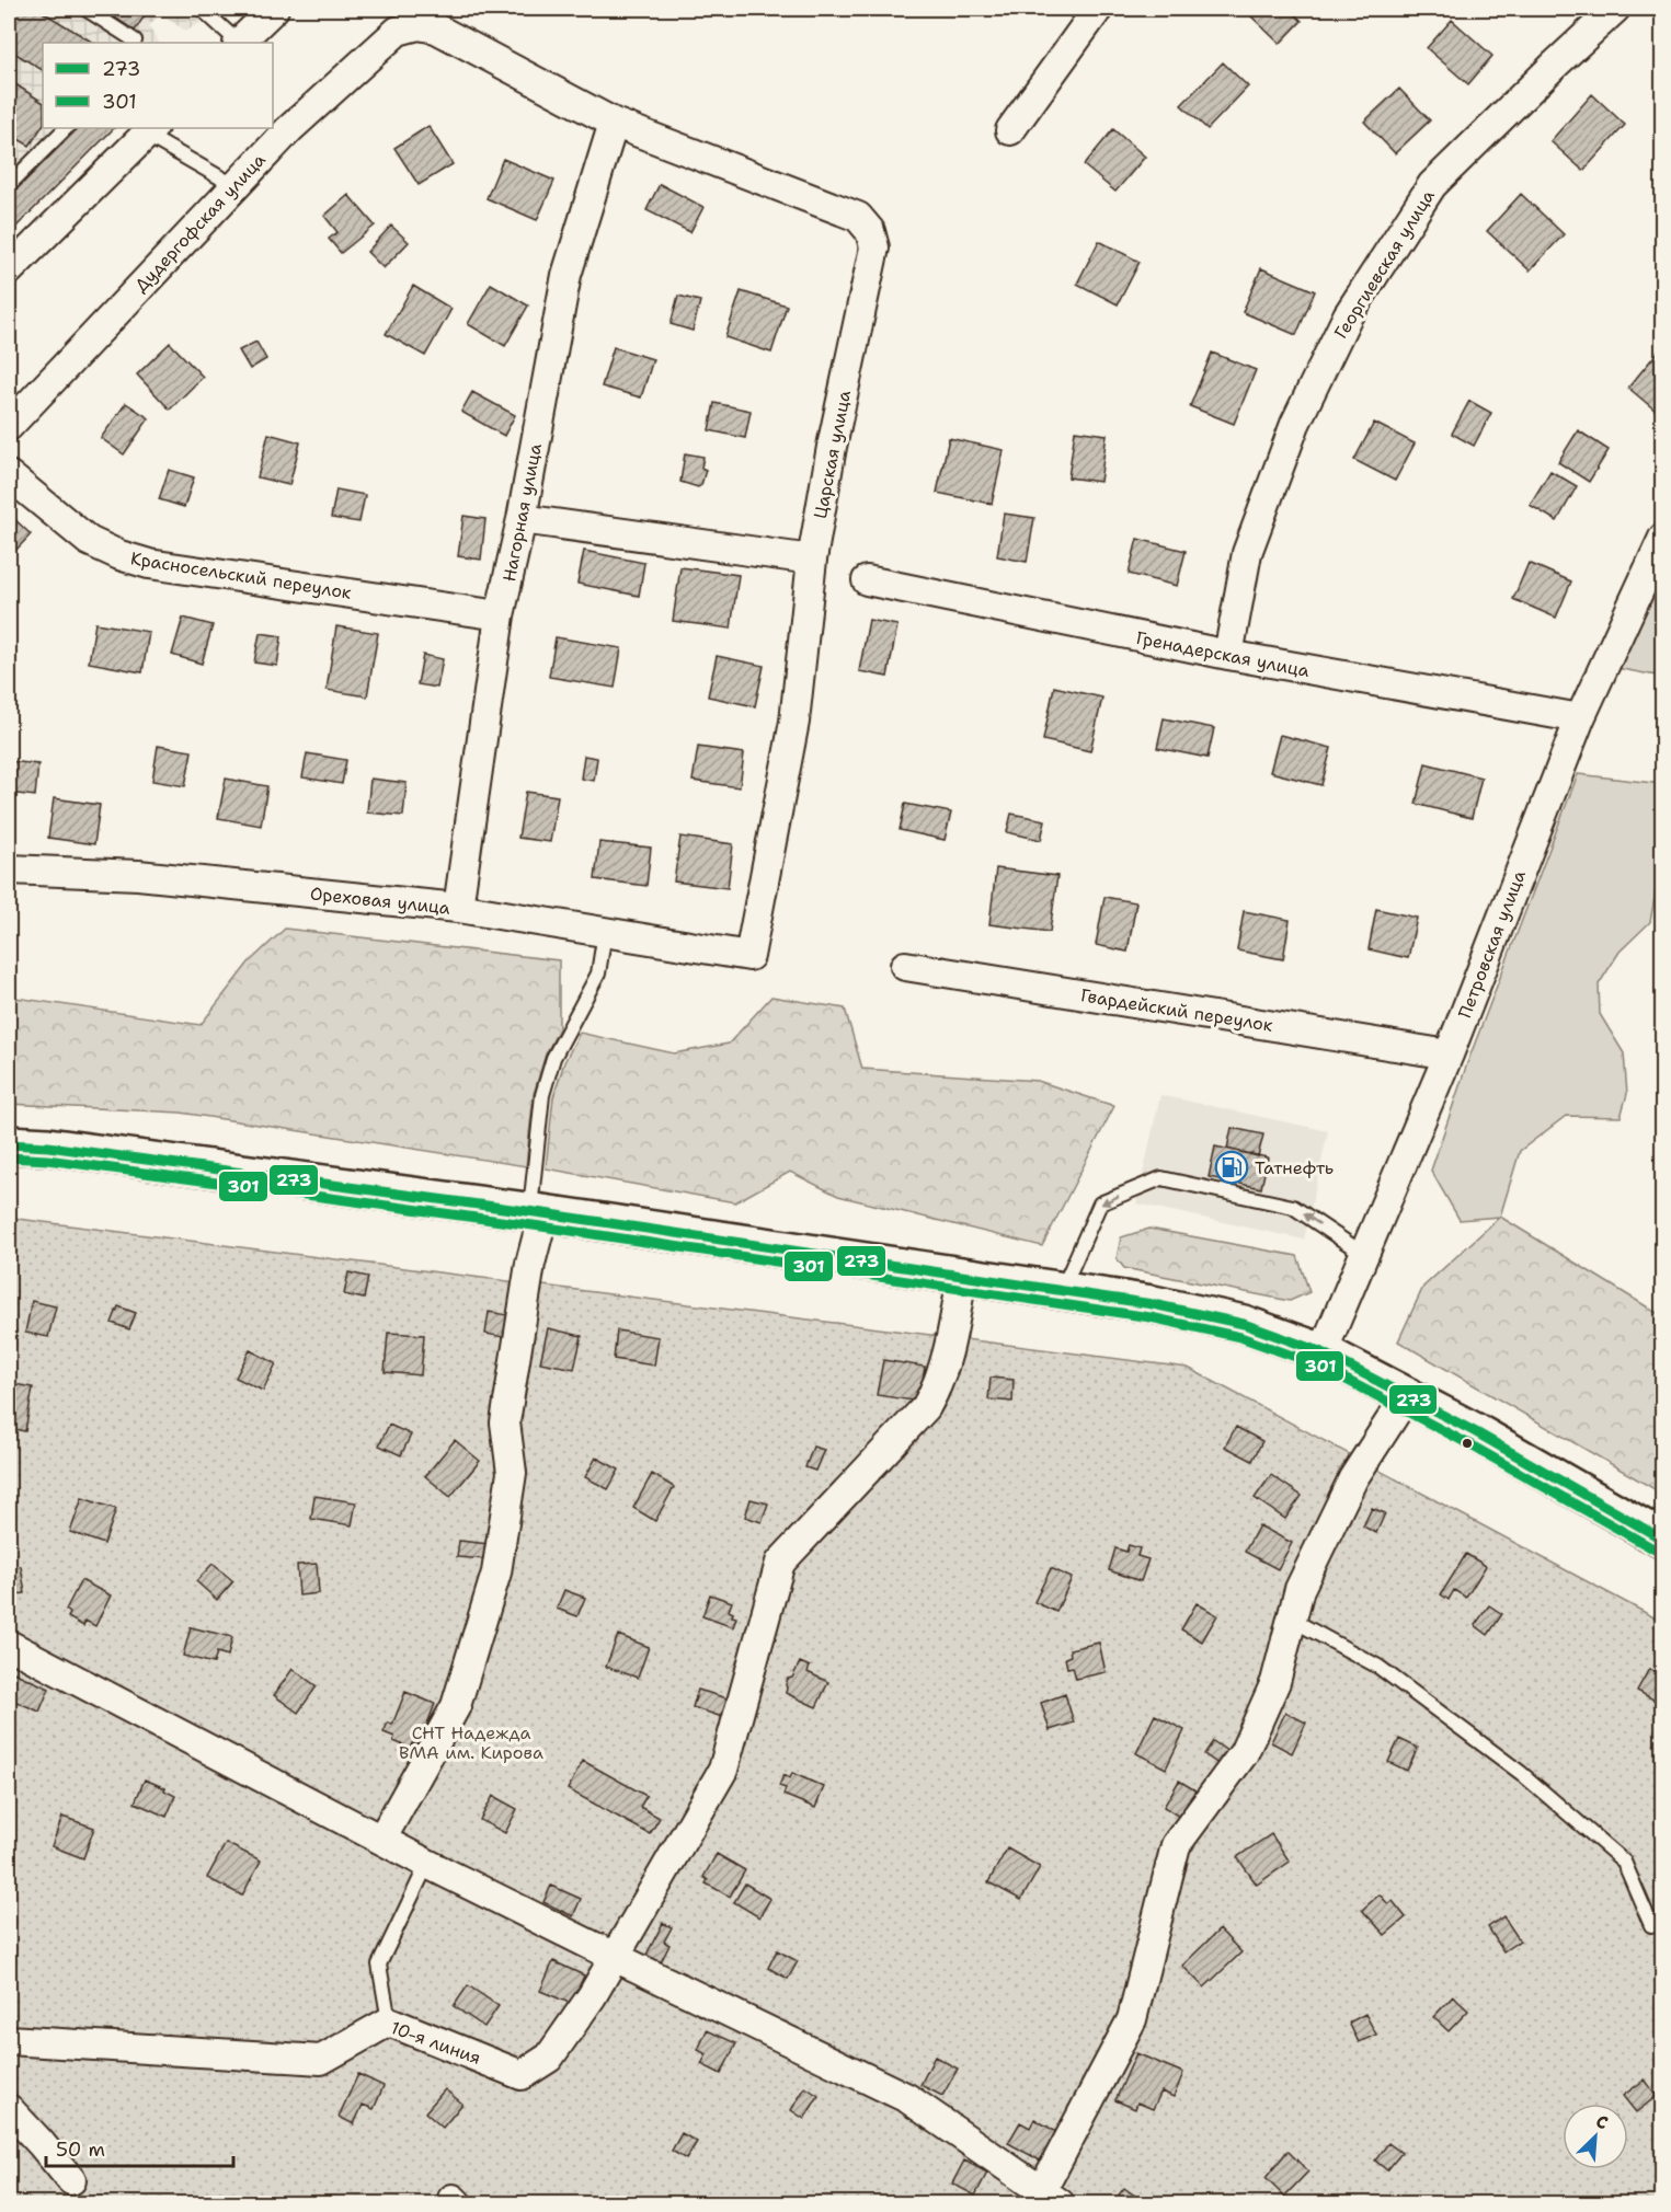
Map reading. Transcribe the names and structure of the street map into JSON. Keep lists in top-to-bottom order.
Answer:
{
  "streets": {
    "street": [
      "Дудергофская улица",
      "Георгиевская улица",
      "Царская улица",
      "Нагорная улица",
      "Красносельский переулок",
      "Гренадерская улица",
      "Ореховая улица",
      "Петровская улица",
      "Гвардейский переулок",
      "10-я линия"
    ]
  },
  "crossings": [
    ["Дудергофская улица", "Царская улица"],
    ["Дудергофская улица", "Нагорная улица"],
    ["Георгиевская улица", "Гренадерская улица"],
    ["Царская улица", "Нагорная улица"],
    ["Царская улица", "Ореховая улица"],
    ["Нагорная улица", "Красносельский переулок"],
    ["Нагорная улица", "Ореховая улица"],
    ["Гренадерская улица", "Петровская улица"],
    ["Петровская улица", "Гвардейский переулок"]
  ],
  "parks": ["СНТ Надежда ВМА им. Кирова"],
  "places": {
    "fuel station": ["Татнефть"]
  },
  "lines": ["transit line 273", "transit line 301"],
  "legend": ["273", "301"],
  "scale_bar": "50 m",
  "north": "top right"
}
